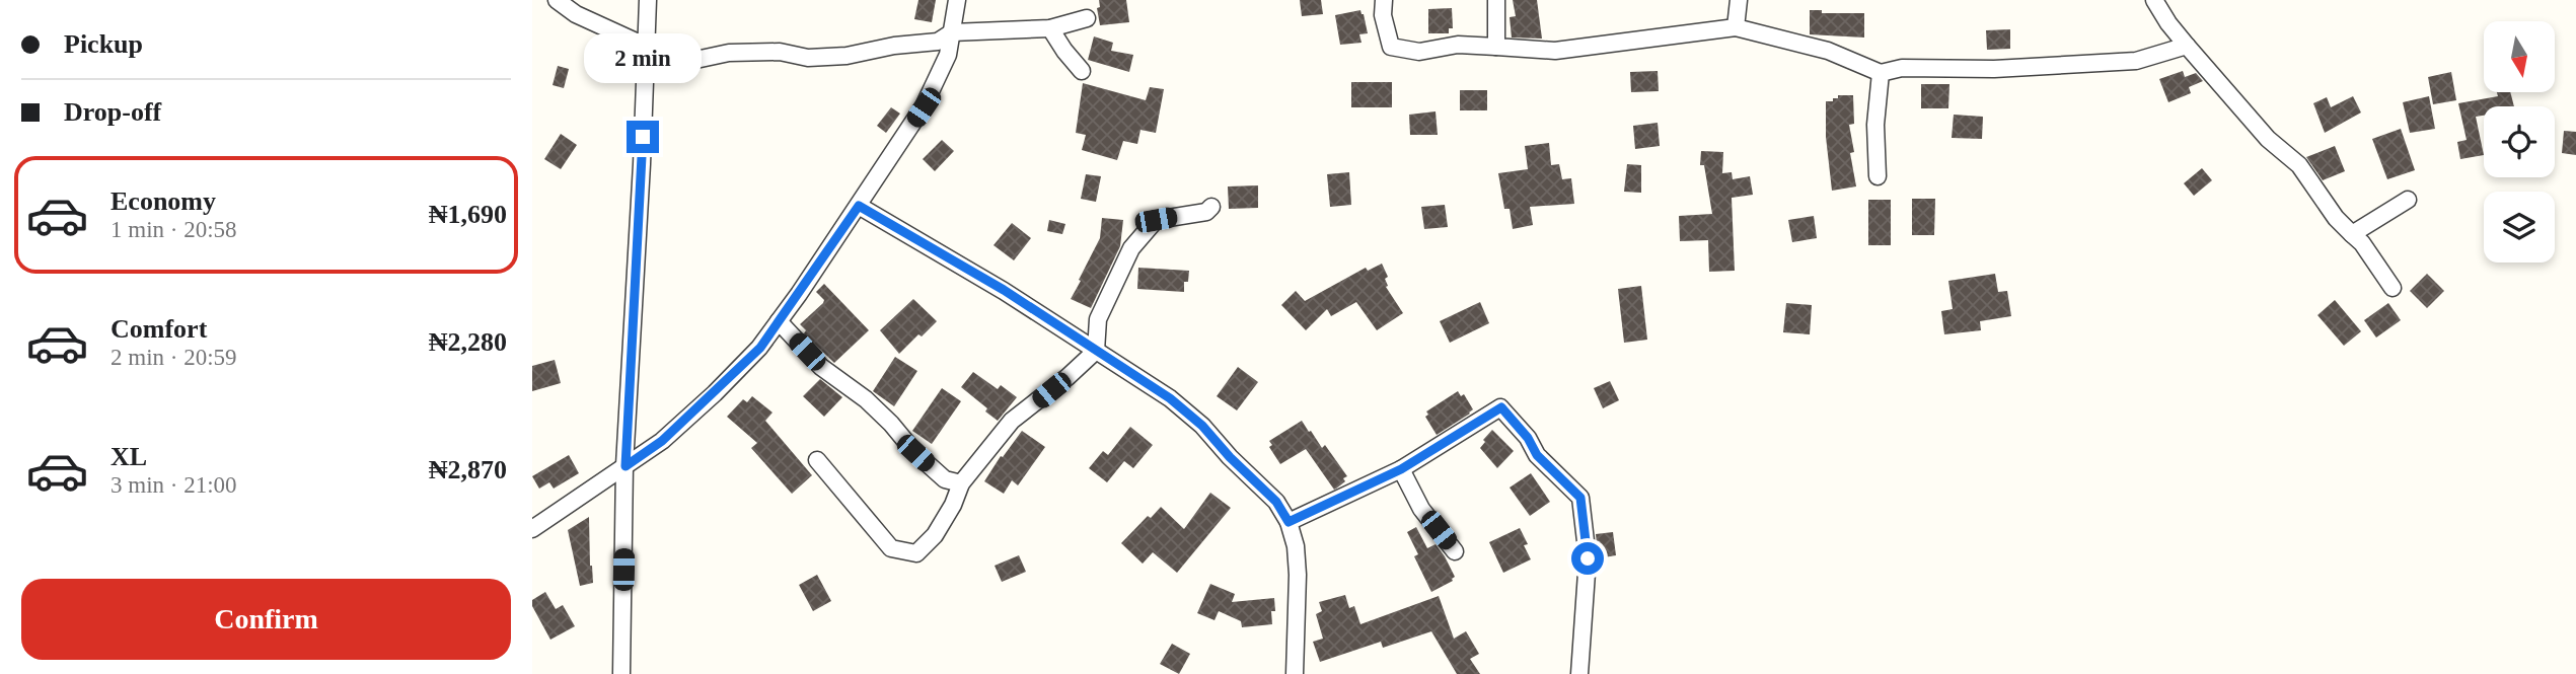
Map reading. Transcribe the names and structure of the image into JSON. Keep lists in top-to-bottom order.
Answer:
{
  "north": "bottom",
  "page": {
    "banner": ["Pickup", "Drop-off"],
    "bubble": "2 min",
    "list": [
      {
        "name": "Economy",
        "note": "1 min · 20:58",
        "value": "₦1,690"
      },
      {
        "name": "Comfort",
        "note": "2 min · 20:59",
        "value": "₦2,280"
      },
      {
        "name": "XL",
        "note": "3 min · 21:00",
        "value": "₦2,870"
      }
    ],
    "buttons": "Confirm"
  }
}
